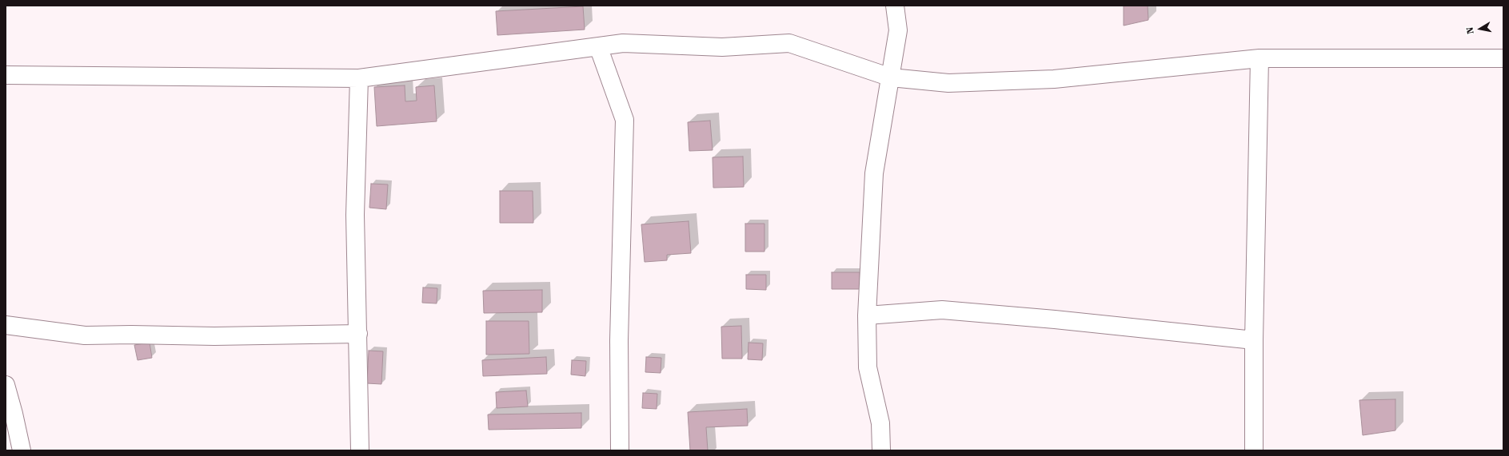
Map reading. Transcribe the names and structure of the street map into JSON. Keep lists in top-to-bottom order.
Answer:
{
  "north": "left"
}
